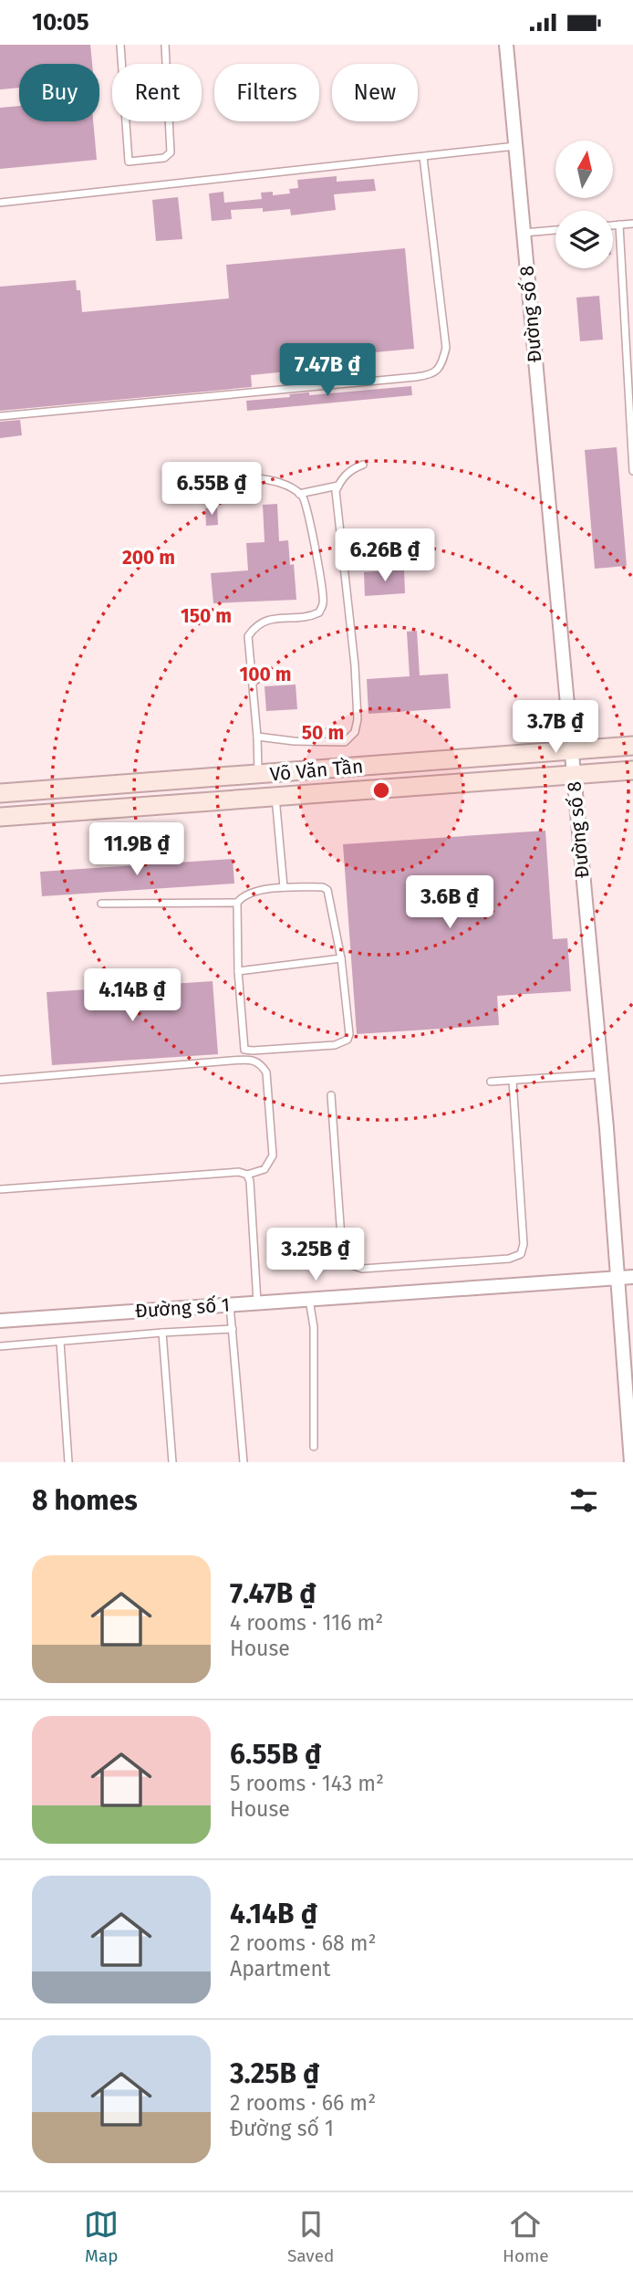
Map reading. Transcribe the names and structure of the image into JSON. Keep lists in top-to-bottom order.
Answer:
{
  "streets": {
    "street": ["Đường số 8", "Võ Văn Tần", "Đường số 1"]
  },
  "crossings": [
    ["Đường số 8", "Võ Văn Tần"],
    ["Đường số 8", "Đường số 1"]
  ],
  "north": "top",
  "page": {
    "status": "10:05",
    "chip": [
      "Buy",
      "Rent",
      "Filters",
      "New"
    ],
    "price": [
      "7.47B ₫",
      "6.55B ₫",
      "6.26B ₫",
      "3.7B ₫",
      "11.9B ₫",
      "3.6B ₫",
      "4.14B ₫",
      "3.25B ₫"
    ],
    "heading": "8 homes",
    "list": [
      {
        "name": "7.47B ₫",
        "note": "4 rooms · 116 m² · House"
      },
      {
        "name": "6.55B ₫",
        "note": "5 rooms · 143 m² · House"
      },
      {
        "name": "4.14B ₫",
        "note": "2 rooms · 68 m² · Apartment"
      },
      {
        "name": "3.25B ₫",
        "note": "2 rooms · 66 m² · Đường số 1"
      }
    ],
    "tabs": ["Map", "Saved", "Home"]
  },
  "rings": [
    "200 m",
    "150 m",
    "100 m",
    "50 m"
  ]
}
